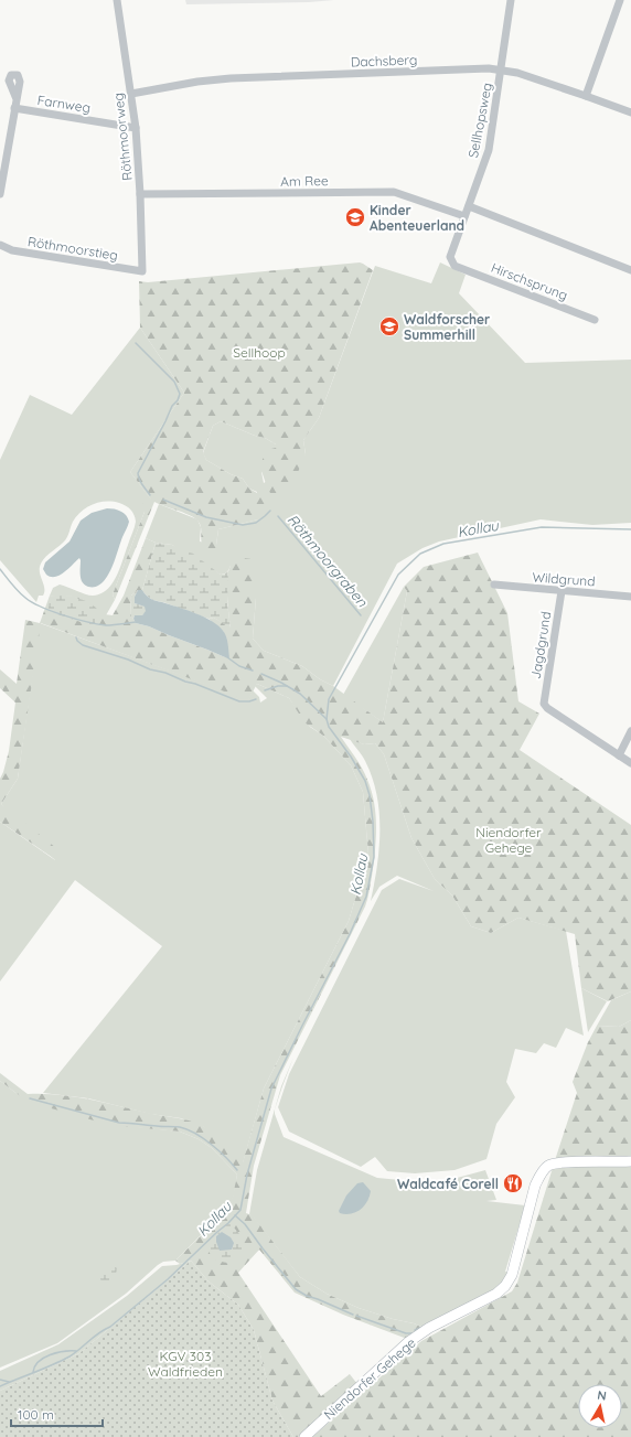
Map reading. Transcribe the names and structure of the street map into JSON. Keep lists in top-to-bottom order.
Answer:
{
  "streets": {
    "street": [
      "Dachsberg",
      "Farnweg",
      "Sellhopsweg",
      "Röthmoorweg",
      "Am Ree",
      "Röthmoorstieg",
      "Hirschsprung",
      "Wildgrund",
      "Jagdgrund",
      "Niendorfer Gehege"
    ]
  },
  "crossings": [
    ["Dachsberg", "Sellhopsweg"],
    ["Dachsberg", "Röthmoorweg"],
    ["Farnweg", "Röthmoorweg"],
    ["Sellhopsweg", "Am Ree"],
    ["Sellhopsweg", "Hirschsprung"],
    ["Röthmoorweg", "Am Ree"],
    ["Röthmoorweg", "Röthmoorstieg"],
    ["Wildgrund", "Jagdgrund"]
  ],
  "water": ["Kollau", "Röthmoorgraben"],
  "parks": ["Sellhoop", "Niendorfer Gehege", "KGV 303 Waldfrieden"],
  "places": {
    "school or university": ["Kinder Abenteuerland", "Waldforscher Summerhill"],
    "restaurant": ["Waldcafé Corell"]
  },
  "scale_bar": "100 m",
  "north": "top"
}
